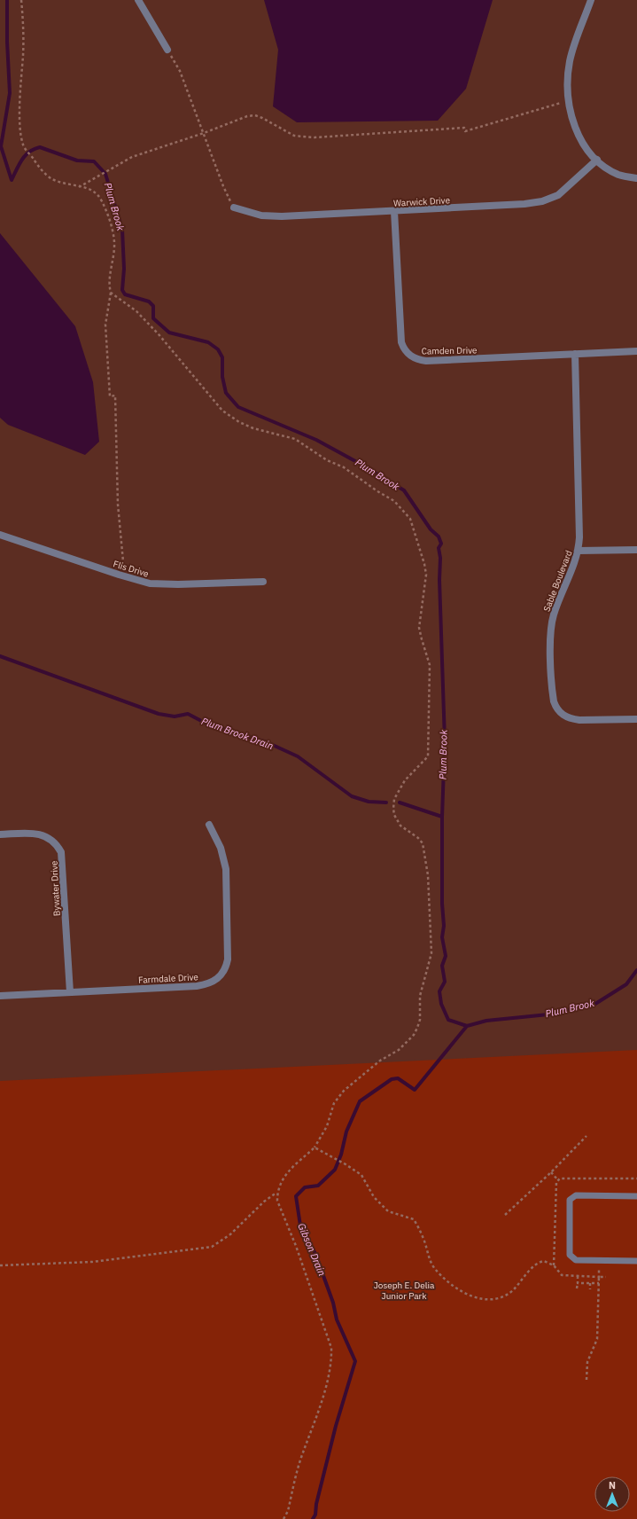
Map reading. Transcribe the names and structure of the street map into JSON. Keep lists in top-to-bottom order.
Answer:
{
  "streets": {
    "street": [
      "Warwick Drive",
      "Camden Drive",
      "Flis Drive",
      "Sable Boulevard",
      "Bywater Drive",
      "Farmdale Drive"
    ]
  },
  "crossings": [
    ["Warwick Drive", "Camden Drive"],
    ["Camden Drive", "Sable Boulevard"],
    ["Bywater Drive", "Farmdale Drive"]
  ],
  "water": ["Plum Brook", "Plum Brook Drain", "Gibson Drain"],
  "parks": ["Joseph E. Delia Junior Park"],
  "north": "top"
}
